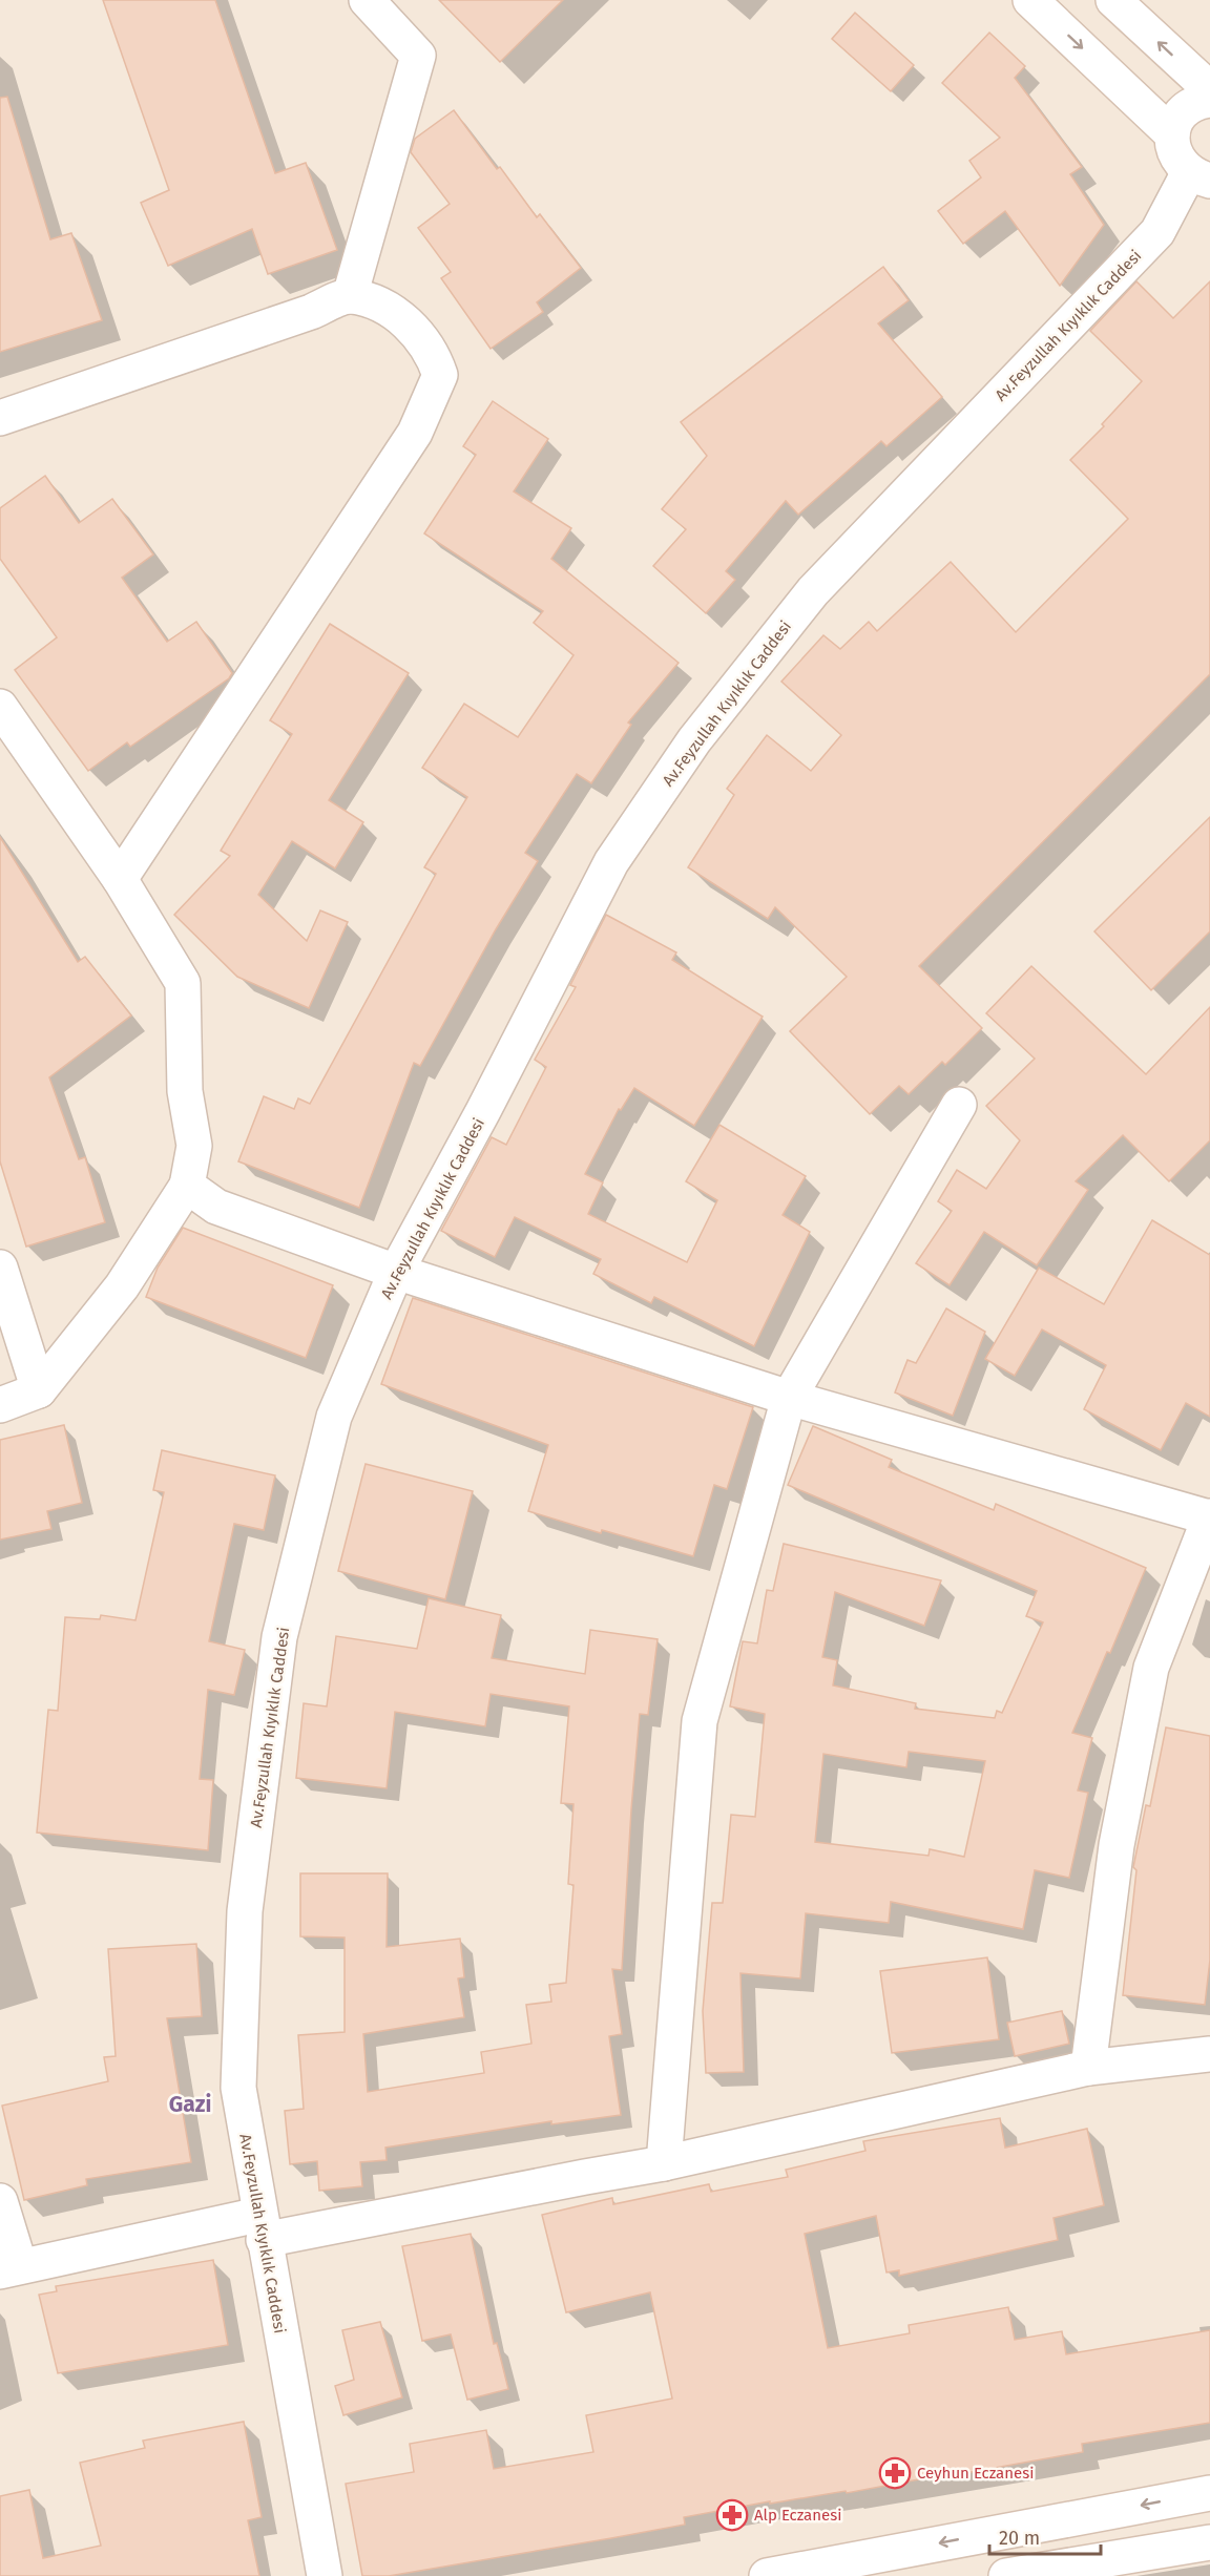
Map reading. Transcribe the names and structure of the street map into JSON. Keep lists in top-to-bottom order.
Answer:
{
  "streets": {
    "street": ["Av.Feyzullah Kıyıklık Caddesi"]
  },
  "districts": ["Gazi"],
  "places": {
    "pharmacy": ["Ceyhun Eczanesi", "Alp Eczanesi"]
  },
  "scale_bar": "20 m"
}
